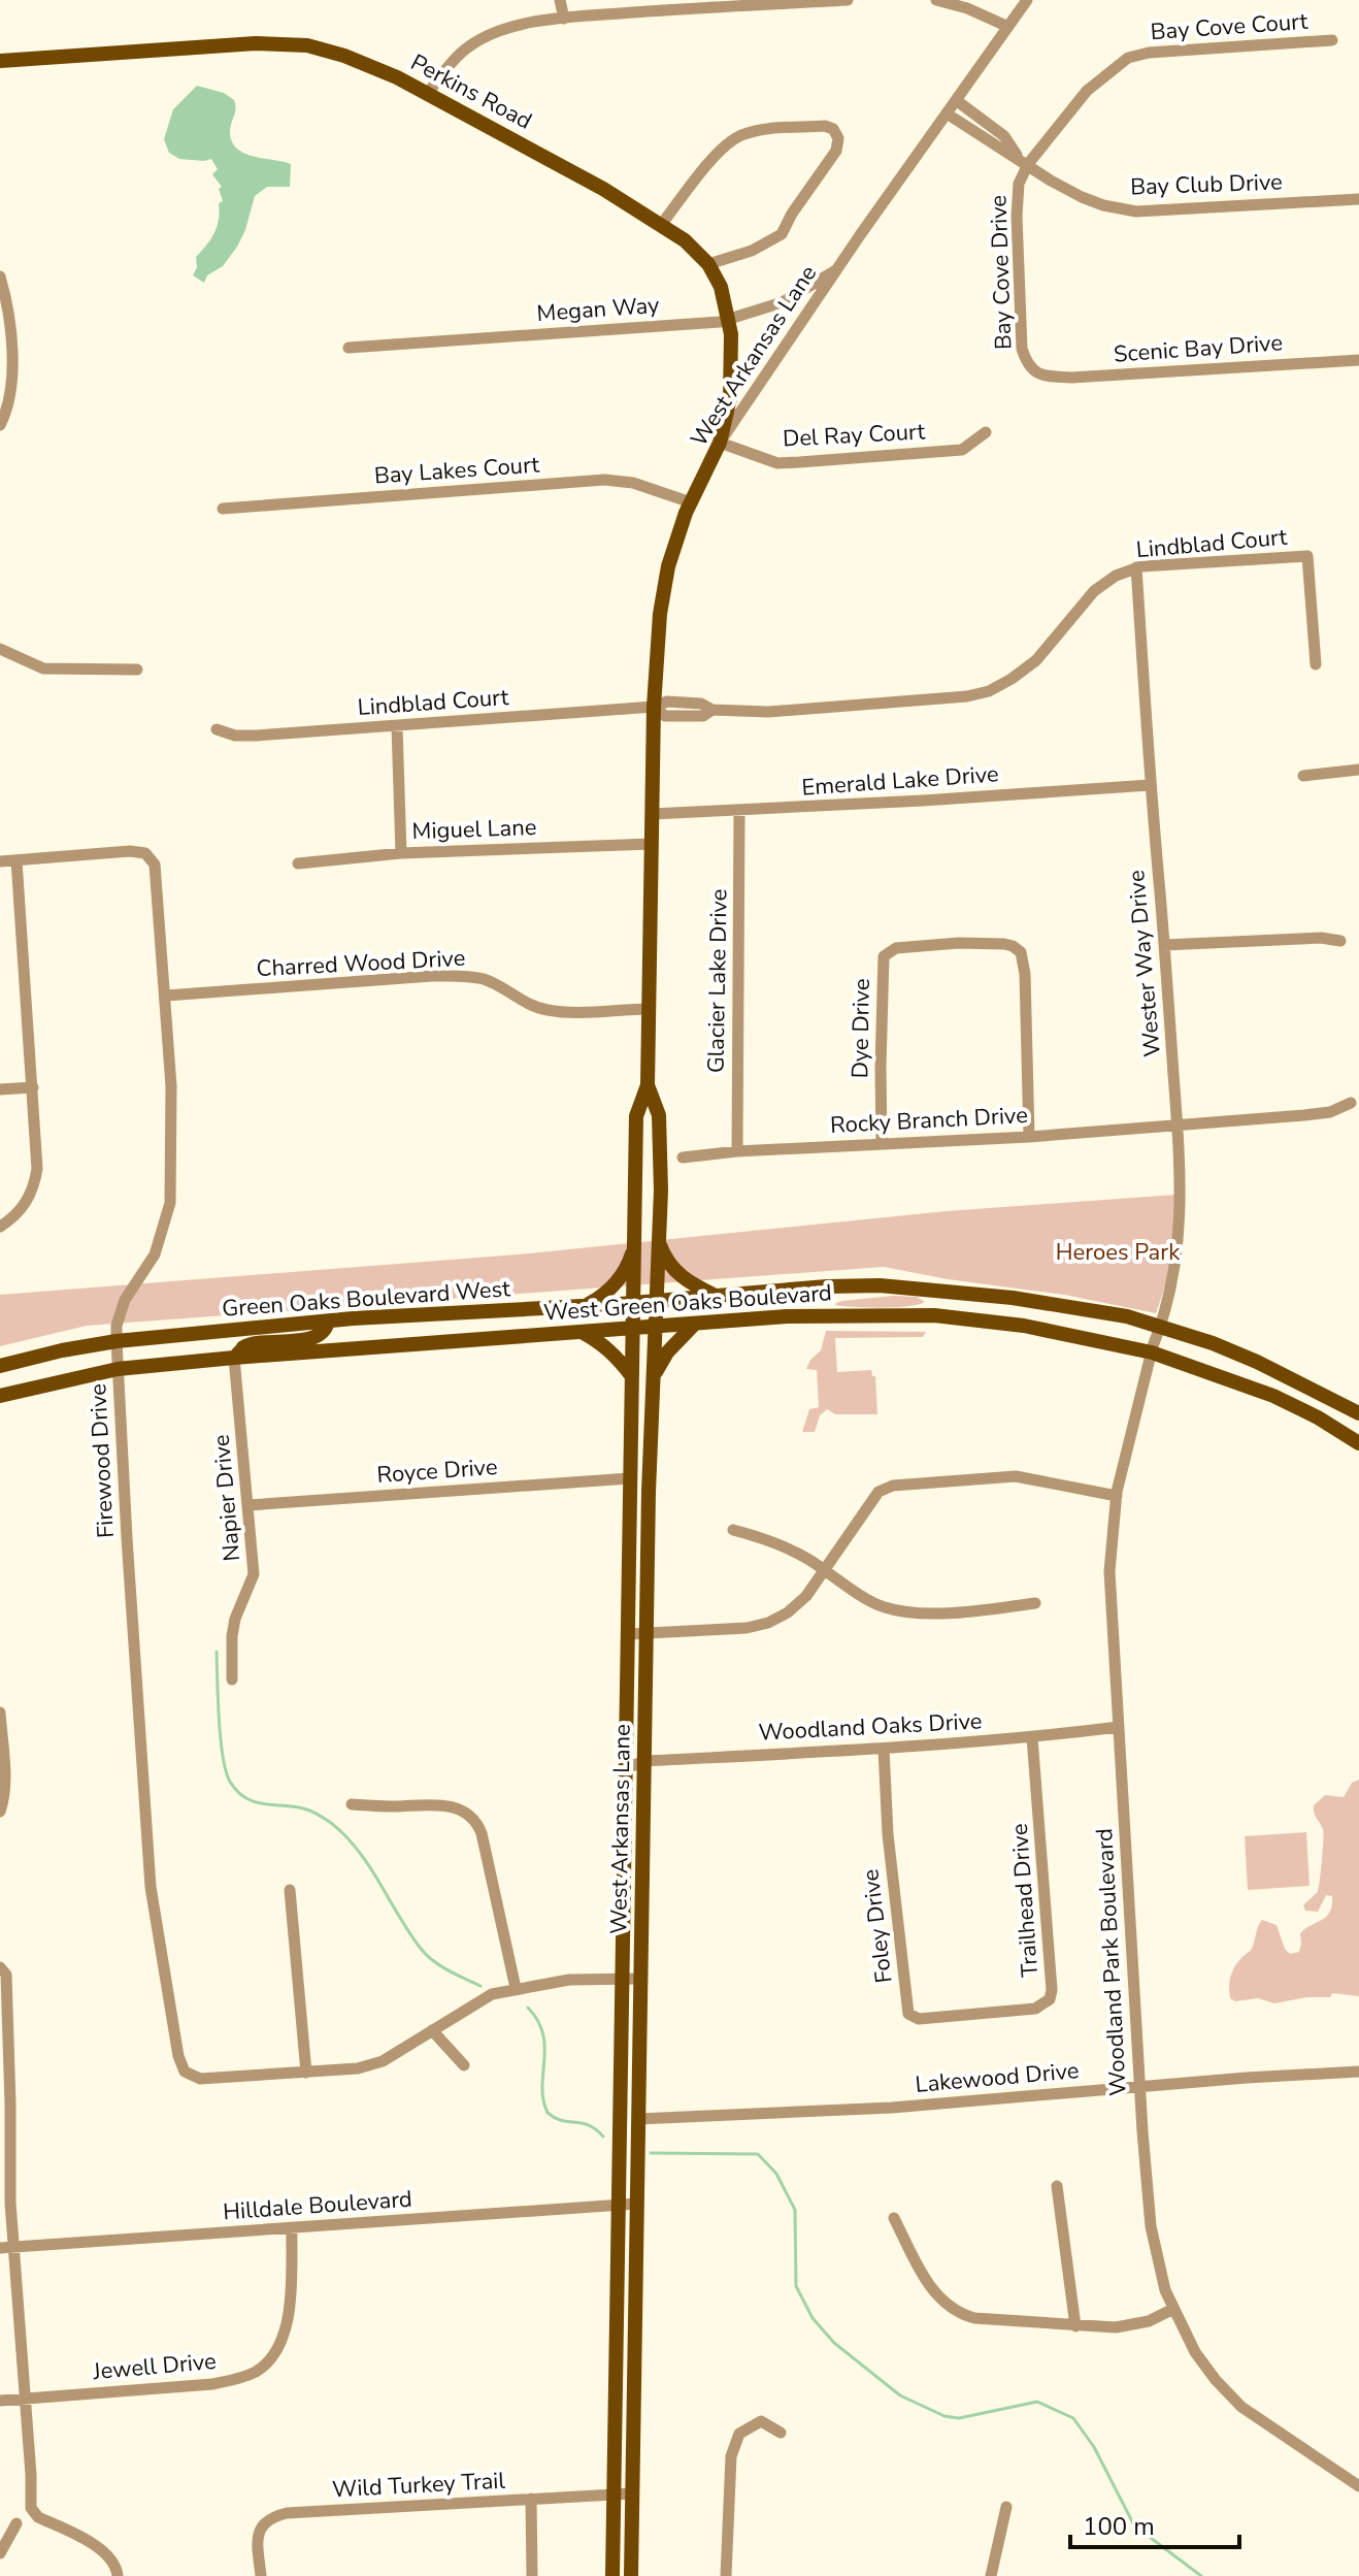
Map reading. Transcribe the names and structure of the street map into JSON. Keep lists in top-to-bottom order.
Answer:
{
  "streets": {
    "main road": [
      "Perkins Road",
      "West Arkansas Lane",
      "Green Oaks Boulevard West",
      "West Green Oaks Boulevard"
    ],
    "street": [
      "Bay Cove Court",
      "Bay Club Drive",
      "Bay Cove Drive",
      "Megan Way",
      "Scenic Bay Drive",
      "Del Ray Court",
      "Bay Lakes Court",
      "Lindblad Court",
      "Emerald Lake Drive",
      "Miguel Lane",
      "Charred Wood Drive",
      "Wester Way Drive",
      "Glacier Lake Drive",
      "Dye Drive",
      "Rocky Branch Drive",
      "Firewood Drive",
      "Royce Drive",
      "Napier Drive",
      "Woodland Oaks Drive",
      "Trailhead Drive",
      "Foley Drive",
      "Woodland Park Boulevard",
      "Lakewood Drive",
      "Hilldale Boulevard",
      "Jewell Drive",
      "Wild Turkey Trail"
    ]
  },
  "crossings": [
    ["Bay Cove Court", "Bay Club Drive"],
    ["Bay Cove Court", "Bay Cove Drive"],
    ["Perkins Road", "Megan Way"],
    ["Perkins Road", "West Arkansas Lane"],
    ["Perkins Road", "Del Ray Court"],
    ["Bay Club Drive", "Bay Cove Drive"],
    ["Bay Club Drive", "West Arkansas Lane"],
    ["Bay Cove Drive", "Scenic Bay Drive"],
    ["Megan Way", "West Arkansas Lane"],
    ["West Arkansas Lane", "Del Ray Court"],
    ["West Arkansas Lane", "Bay Lakes Court"],
    ["West Arkansas Lane", "Lindblad Court"],
    ["West Arkansas Lane", "Emerald Lake Drive"],
    ["West Arkansas Lane", "Miguel Lane"],
    ["West Arkansas Lane", "Charred Wood Drive"],
    ["West Arkansas Lane", "Green Oaks Boulevard West"],
    ["West Arkansas Lane", "West Green Oaks Boulevard"],
    ["West Arkansas Lane", "Royce Drive"],
    ["West Arkansas Lane", "Woodland Oaks Drive"],
    ["West Arkansas Lane", "Lakewood Drive"],
    ["West Arkansas Lane", "Hilldale Boulevard"],
    ["West Arkansas Lane", "Wild Turkey Trail"],
    ["Lindblad Court", "Wester Way Drive"],
    ["Emerald Lake Drive", "Wester Way Drive"],
    ["Emerald Lake Drive", "Glacier Lake Drive"],
    ["Charred Wood Drive", "Firewood Drive"],
    ["Wester Way Drive", "Rocky Branch Drive"],
    ["Wester Way Drive", "Green Oaks Boulevard West"],
    ["Wester Way Drive", "West Green Oaks Boulevard"],
    ["Wester Way Drive", "Woodland Park Boulevard"],
    ["Glacier Lake Drive", "Rocky Branch Drive"],
    ["Dye Drive", "Rocky Branch Drive"],
    ["Green Oaks Boulevard West", "Firewood Drive"],
    ["West Green Oaks Boulevard", "Firewood Drive"],
    ["West Green Oaks Boulevard", "Napier Drive"],
    ["West Green Oaks Boulevard", "Woodland Park Boulevard"],
    ["Royce Drive", "Napier Drive"],
    ["Woodland Oaks Drive", "Trailhead Drive"],
    ["Woodland Oaks Drive", "Foley Drive"],
    ["Woodland Oaks Drive", "Woodland Park Boulevard"],
    ["Trailhead Drive", "Foley Drive"],
    ["Woodland Park Boulevard", "Lakewood Drive"],
    ["Hilldale Boulevard", "Jewell Drive"]
  ],
  "parks": ["Heroes Park"],
  "scale_bar": "100 m"
}
